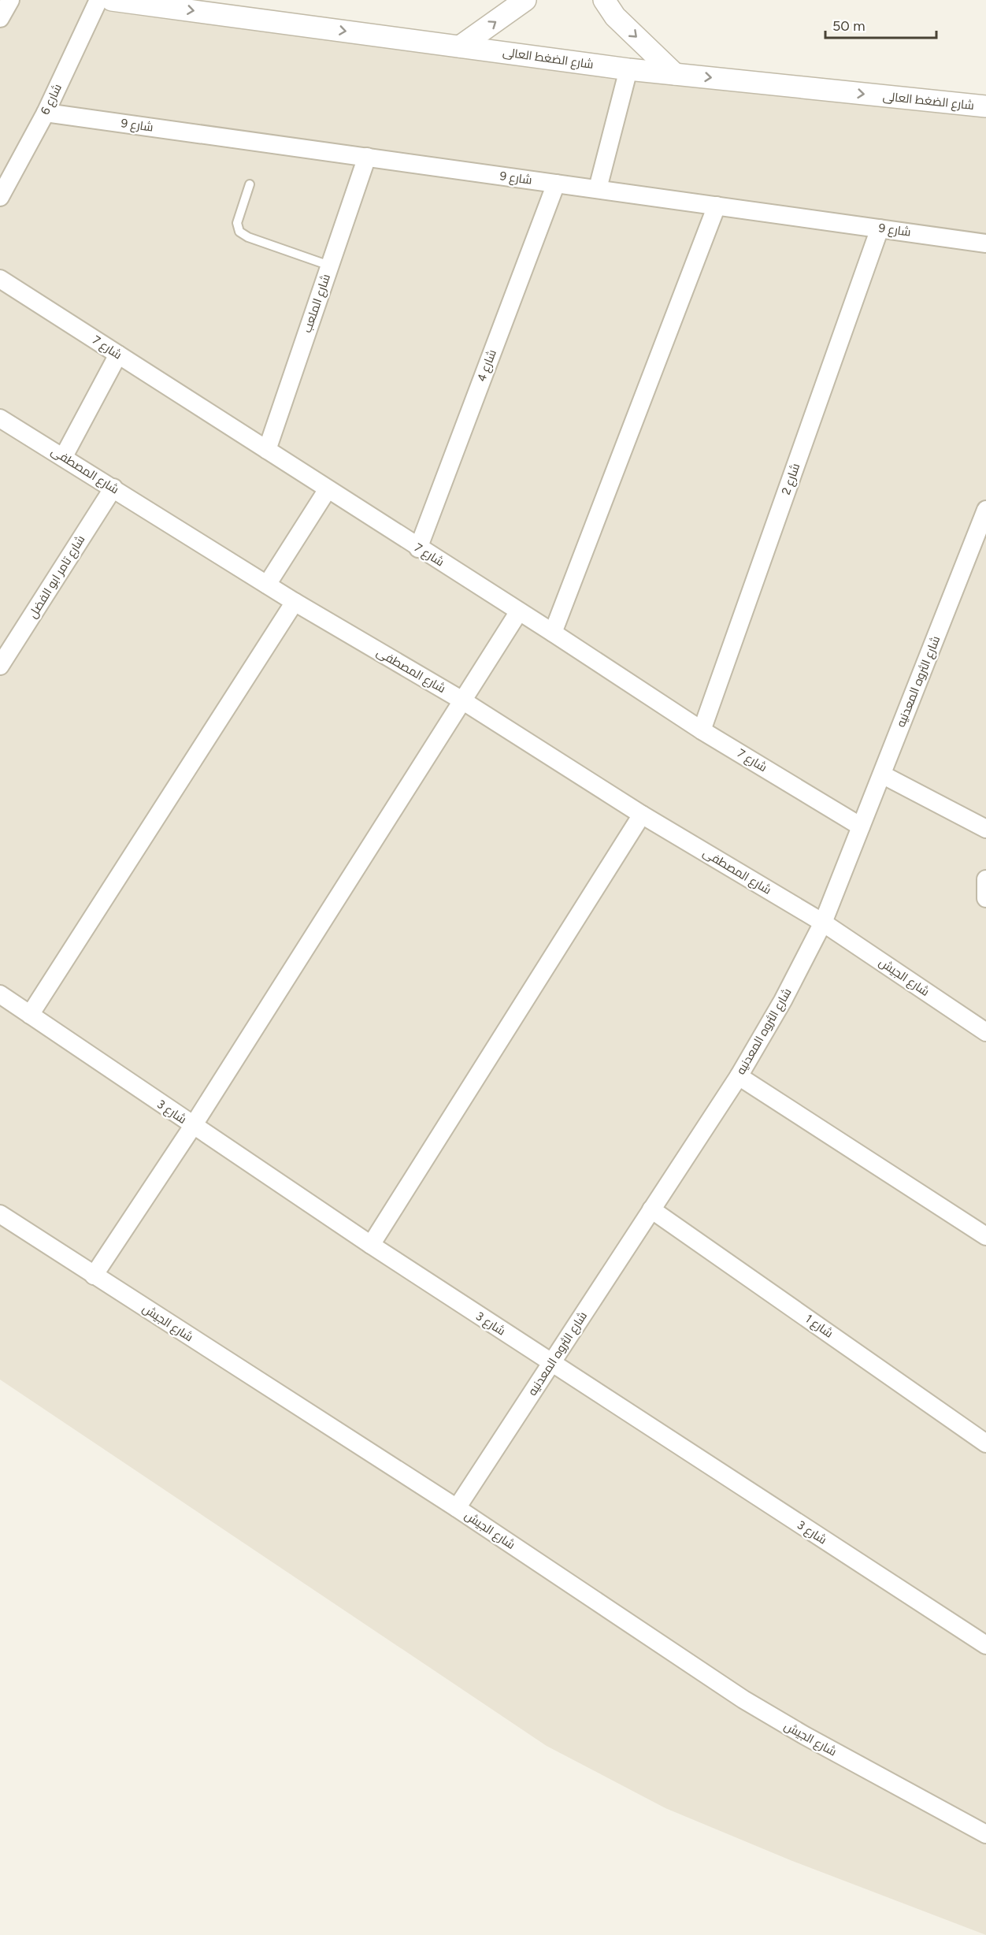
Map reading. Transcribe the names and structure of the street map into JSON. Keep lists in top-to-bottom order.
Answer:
{
  "streets": {
    "street": [
      "شارع الضغط العالى",
      "شارع 6",
      "شارع 9",
      "شارع الملعب",
      "شارع 7",
      "شارع 4",
      "شارع المصطفى",
      "شارع 2",
      "شارع تامر ابو الفضل",
      "شارع الثروه المعدنيه",
      "شارع الجيش",
      "شارع 3",
      "شارع 1"
    ]
  },
  "crossings": [
    ["شارع 6", "شارع 9"],
    ["شارع 9", "شارع الملعب"],
    ["شارع 9", "شارع 4"],
    ["شارع 9", "شارع 2"],
    ["شارع الملعب", "شارع 7"],
    ["شارع 7", "شارع 4"],
    ["شارع 7", "شارع 2"],
    ["شارع 7", "شارع الثروه المعدنيه"],
    ["شارع المصطفى", "شارع تامر ابو الفضل"],
    ["شارع المصطفى", "شارع الثروه المعدنيه"],
    ["شارع المصطفى", "شارع الجيش"],
    ["شارع الثروه المعدنيه", "شارع الجيش"],
    ["شارع الثروه المعدنيه", "شارع 3"],
    ["شارع الثروه المعدنيه", "شارع 1"]
  ],
  "one_way": ["شارع الضغط العالى"],
  "scale_bar": "50 m"
}
